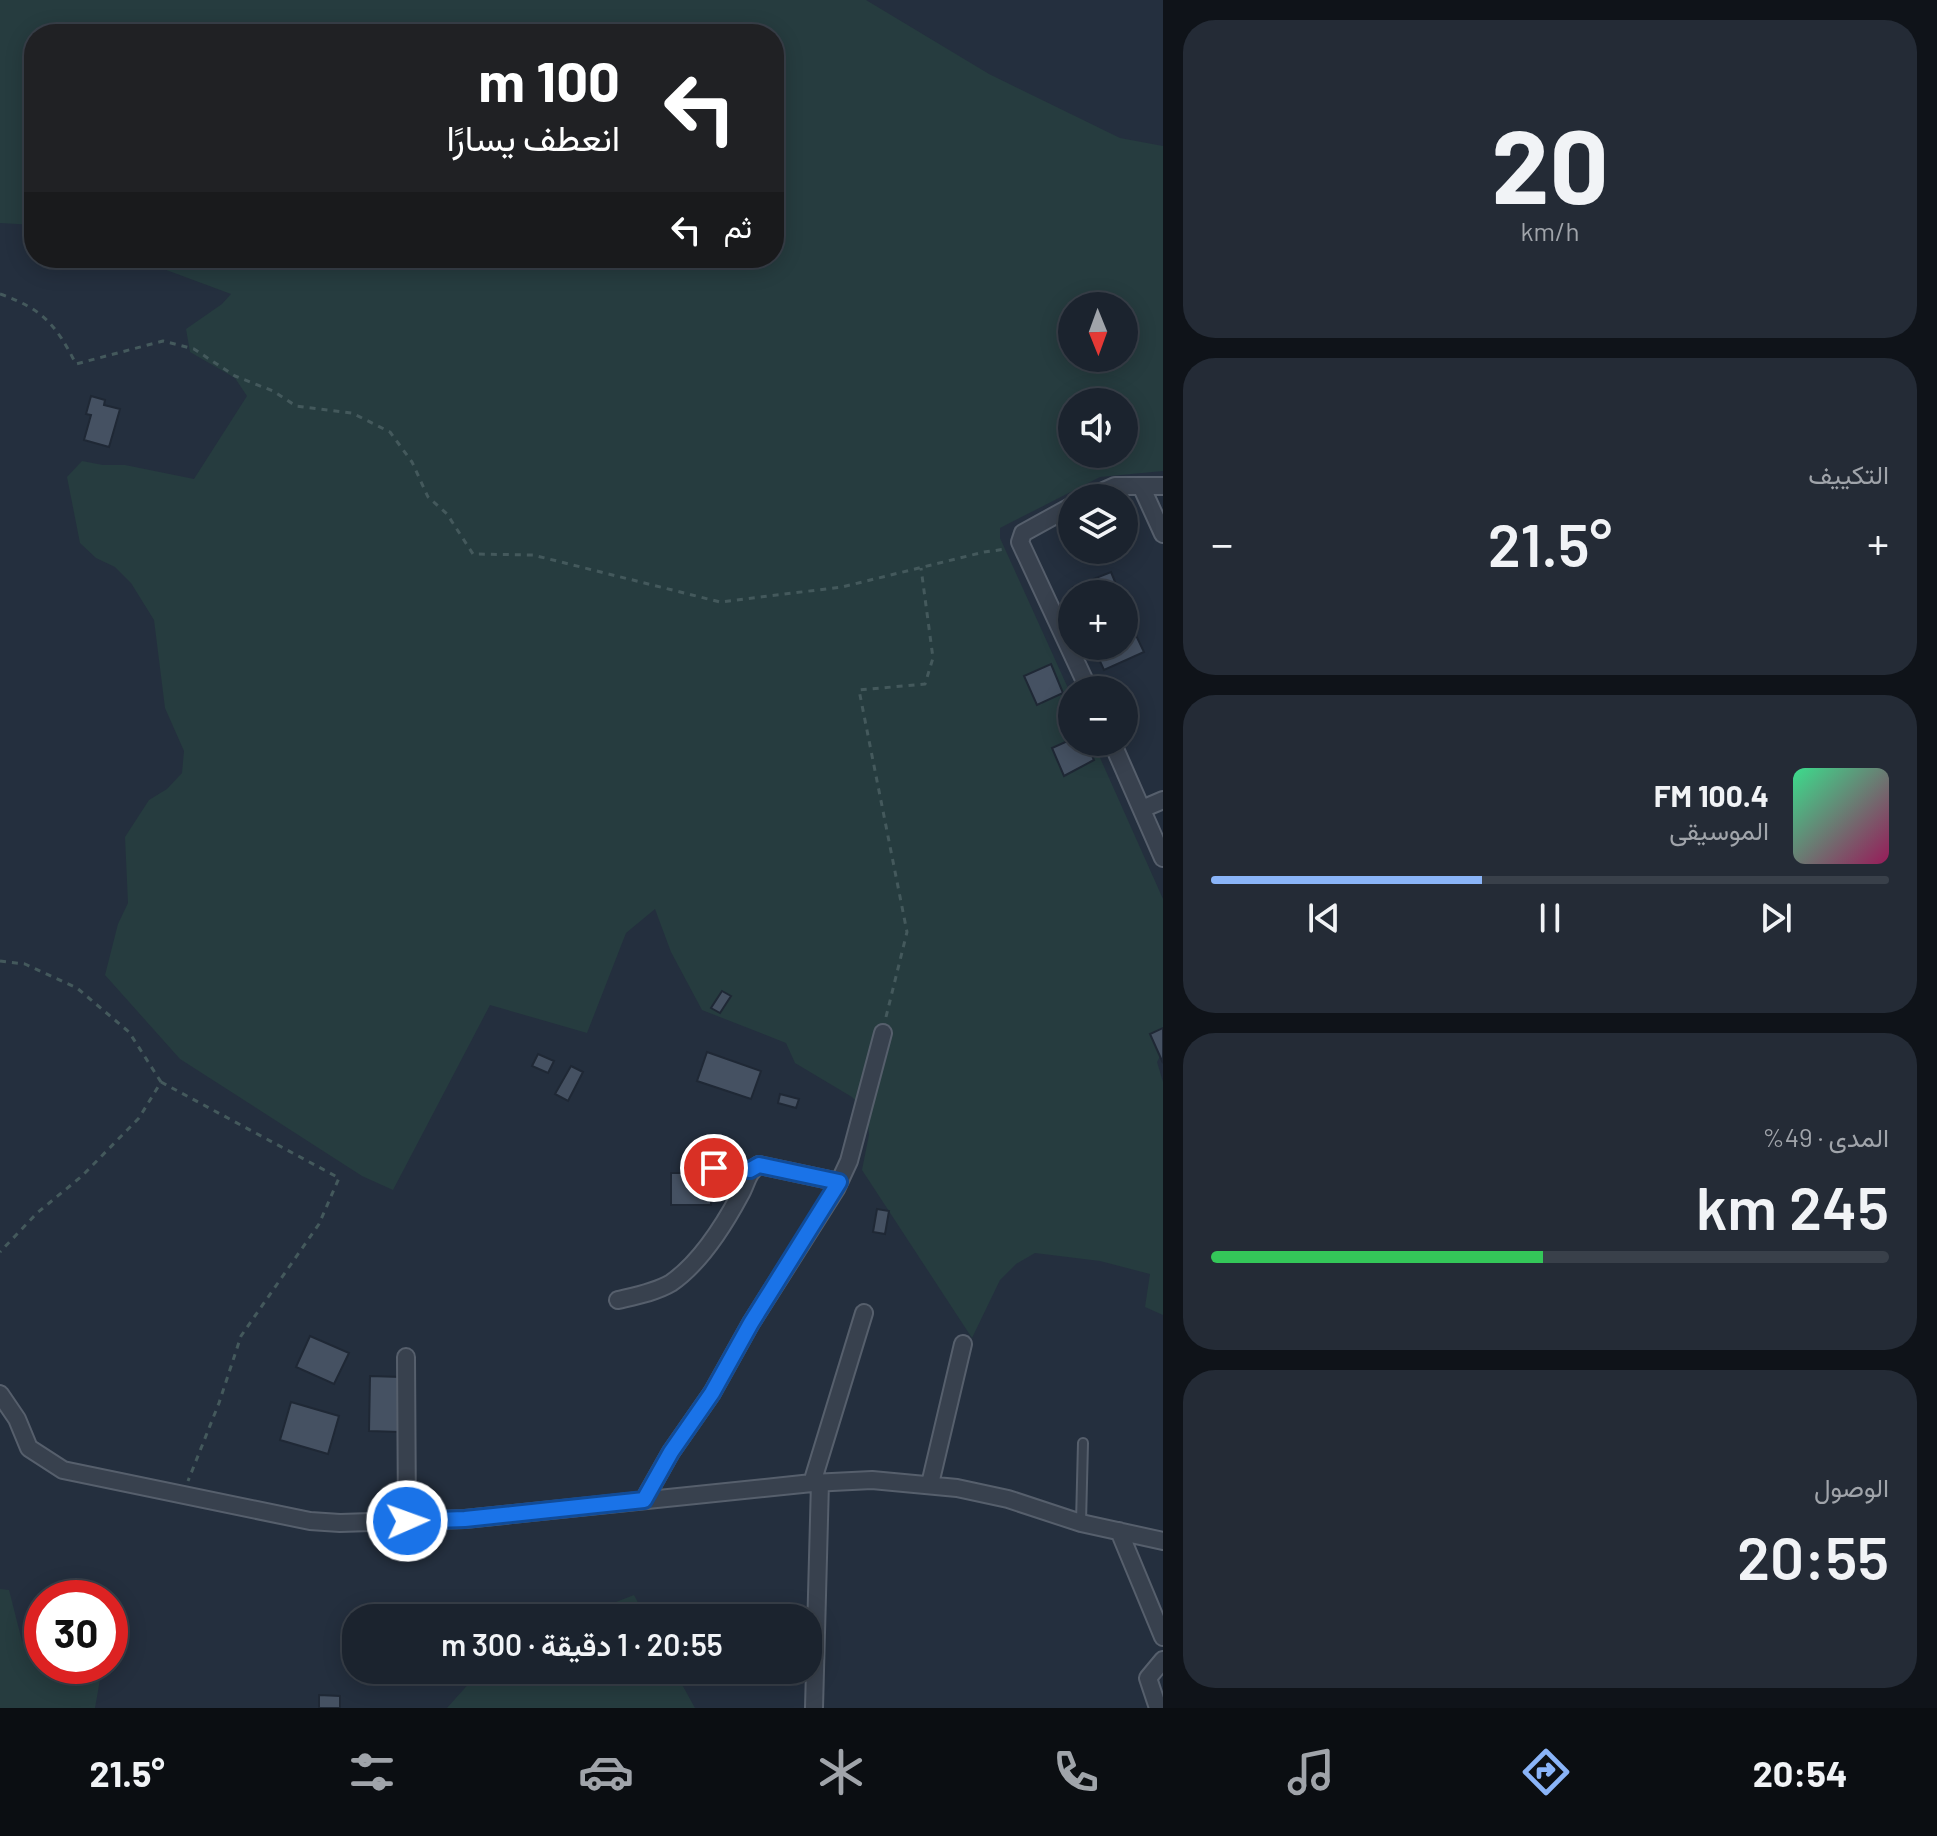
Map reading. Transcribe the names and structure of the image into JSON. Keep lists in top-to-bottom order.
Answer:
{
  "north": "bottom",
  "page": {
    "tile": [
      ["20", "km/h"],
      "التكييف",
      ["المدى · 49%", "245 km"],
      ["الوصول", "20:55"]
    ],
    "turn": ["100 m", "انعطف يسارًا"],
    "then": "ثم",
    "map_buttons": ["+", "−"],
    "heat": ["−", "21.5°", "+"],
    "song": ["100.4 FM", "الموسيقى"],
    "limit": "30",
    "trip": "20:55 · 1 دقيقة · 300 m",
    "tabs": ["20:54", "21.5°"]
  }
}
